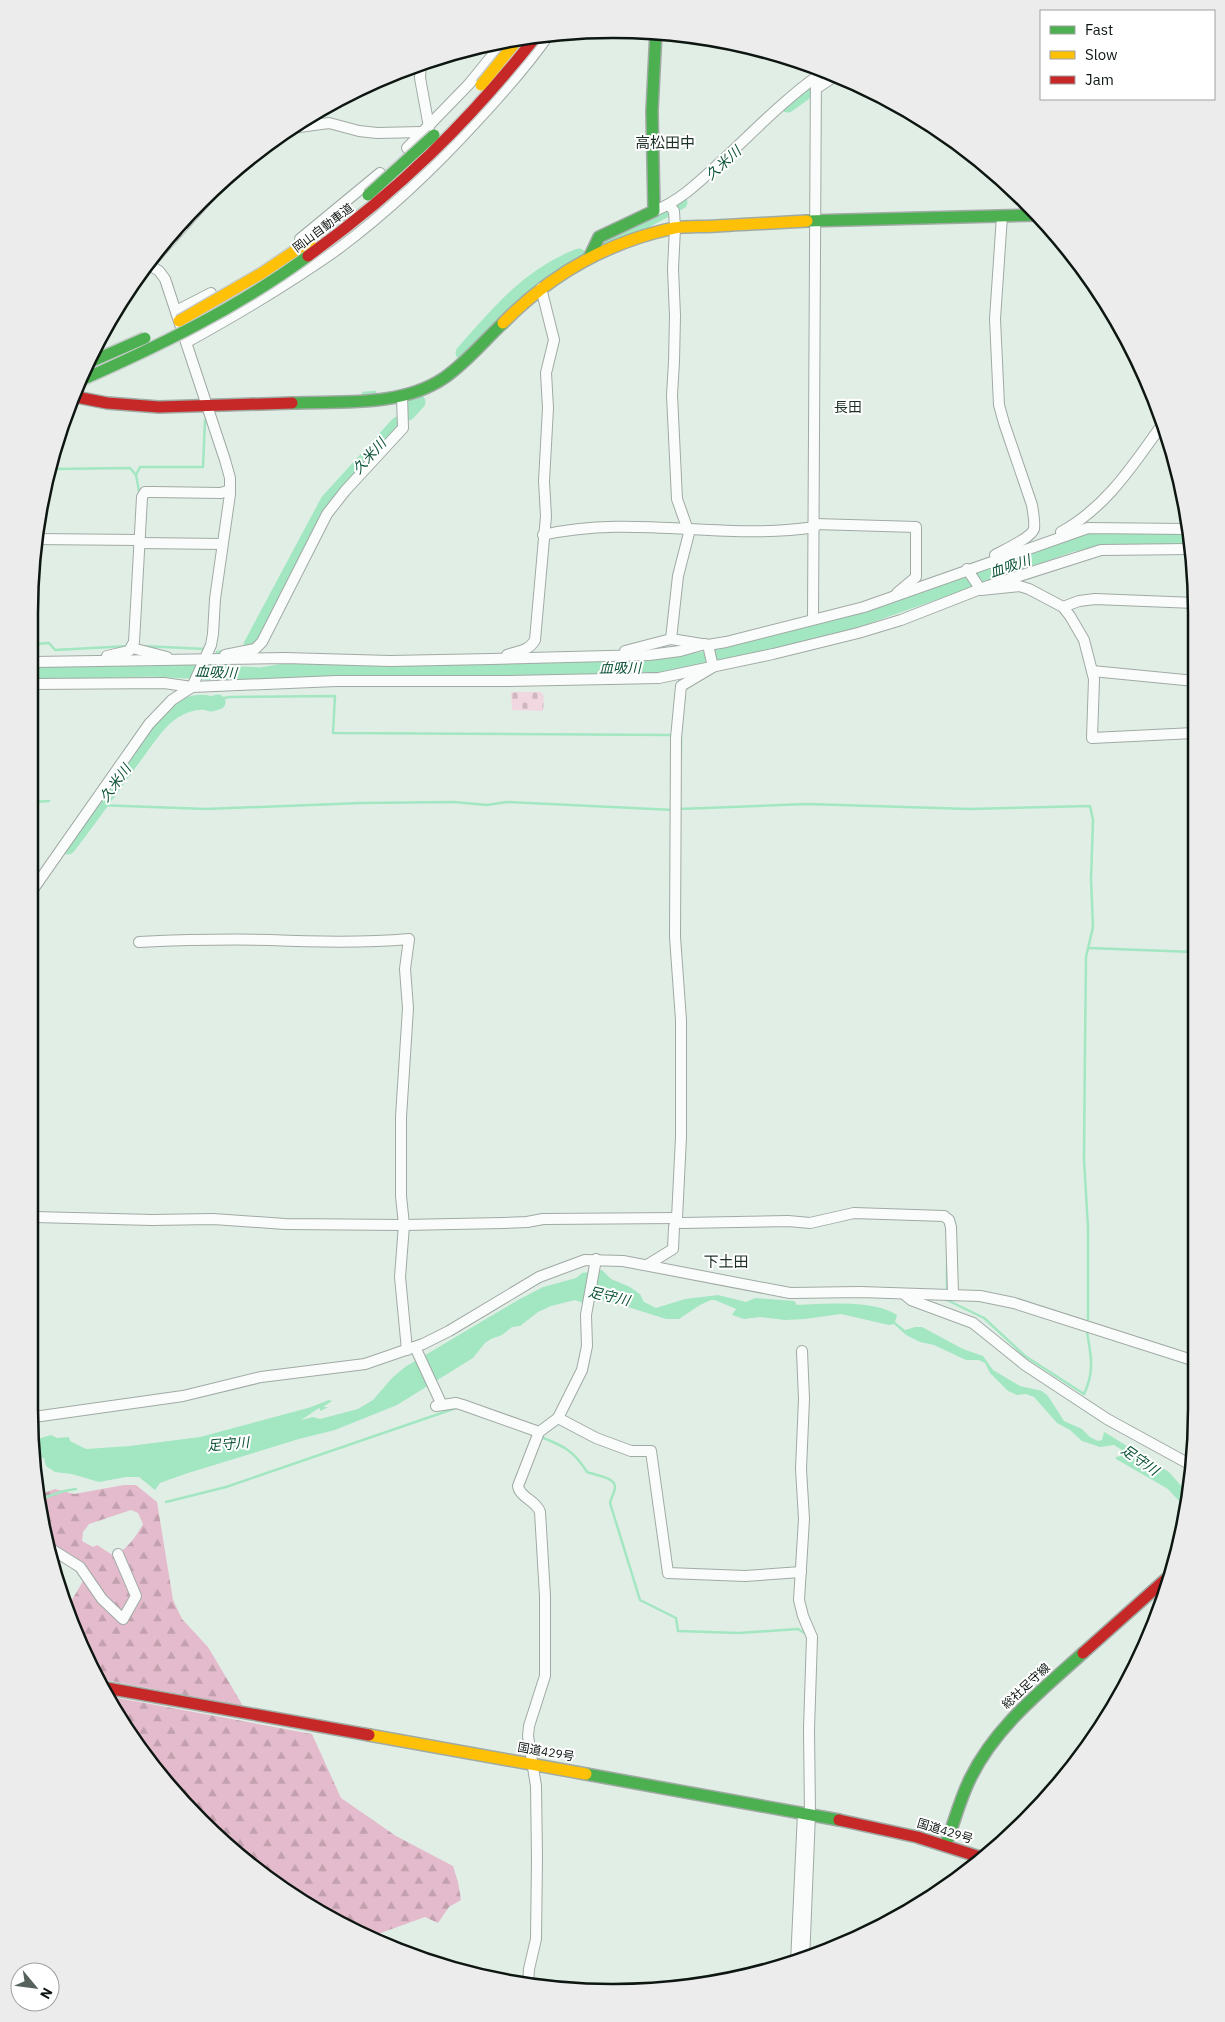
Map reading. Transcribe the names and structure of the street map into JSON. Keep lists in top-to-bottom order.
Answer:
{
  "streets": {
    "main road": ["岡山自動車道", "総社足守線", "国道429号"]
  },
  "crossings": [
    ["総社足守線", "国道429号"]
  ],
  "districts": ["高松田中", "長田", "下土田"],
  "water": ["久米川", "血吸川", "足守川"],
  "legend": ["Fast", "Slow", "Jam"],
  "north": "bottom right"
}
